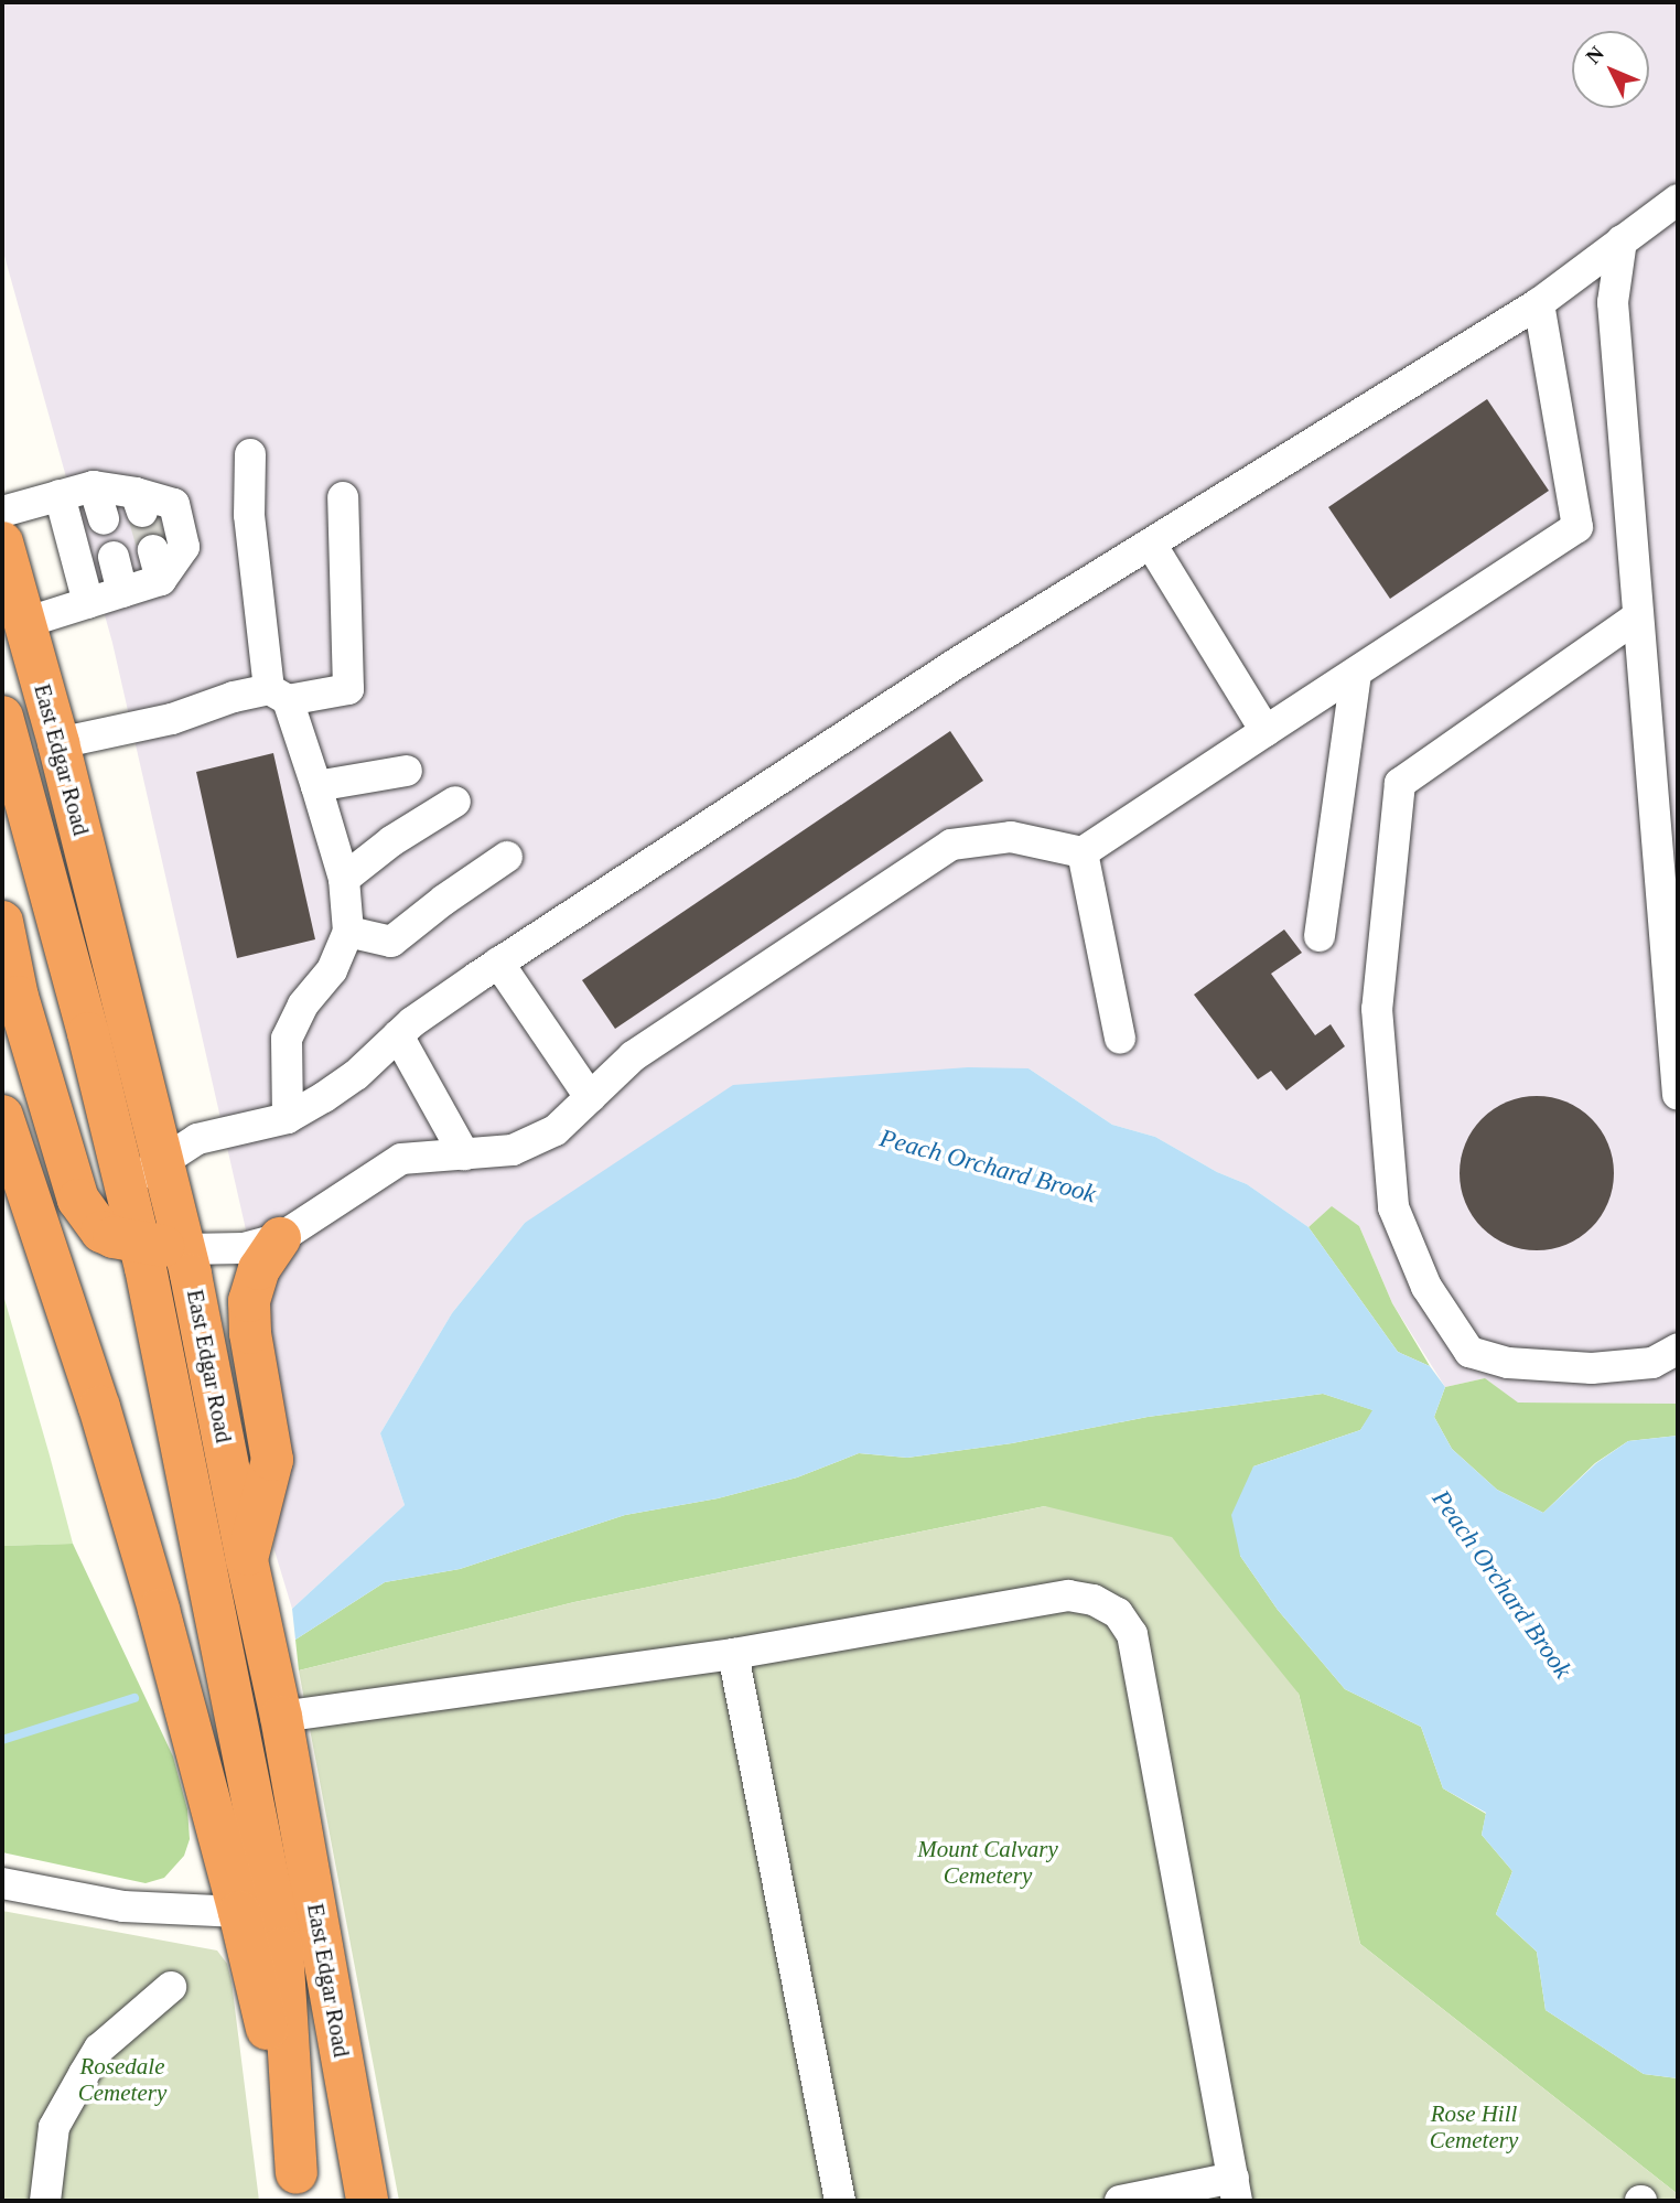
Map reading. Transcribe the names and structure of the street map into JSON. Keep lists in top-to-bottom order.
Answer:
{
  "streets": {
    "highway": ["East Edgar Road"]
  },
  "water": ["Peach Orchard Brook"],
  "parks": ["Mount Calvary Cemetery", "Rosedale Cemetery", "Rose Hill Cemetery"],
  "north": "top left"
}
